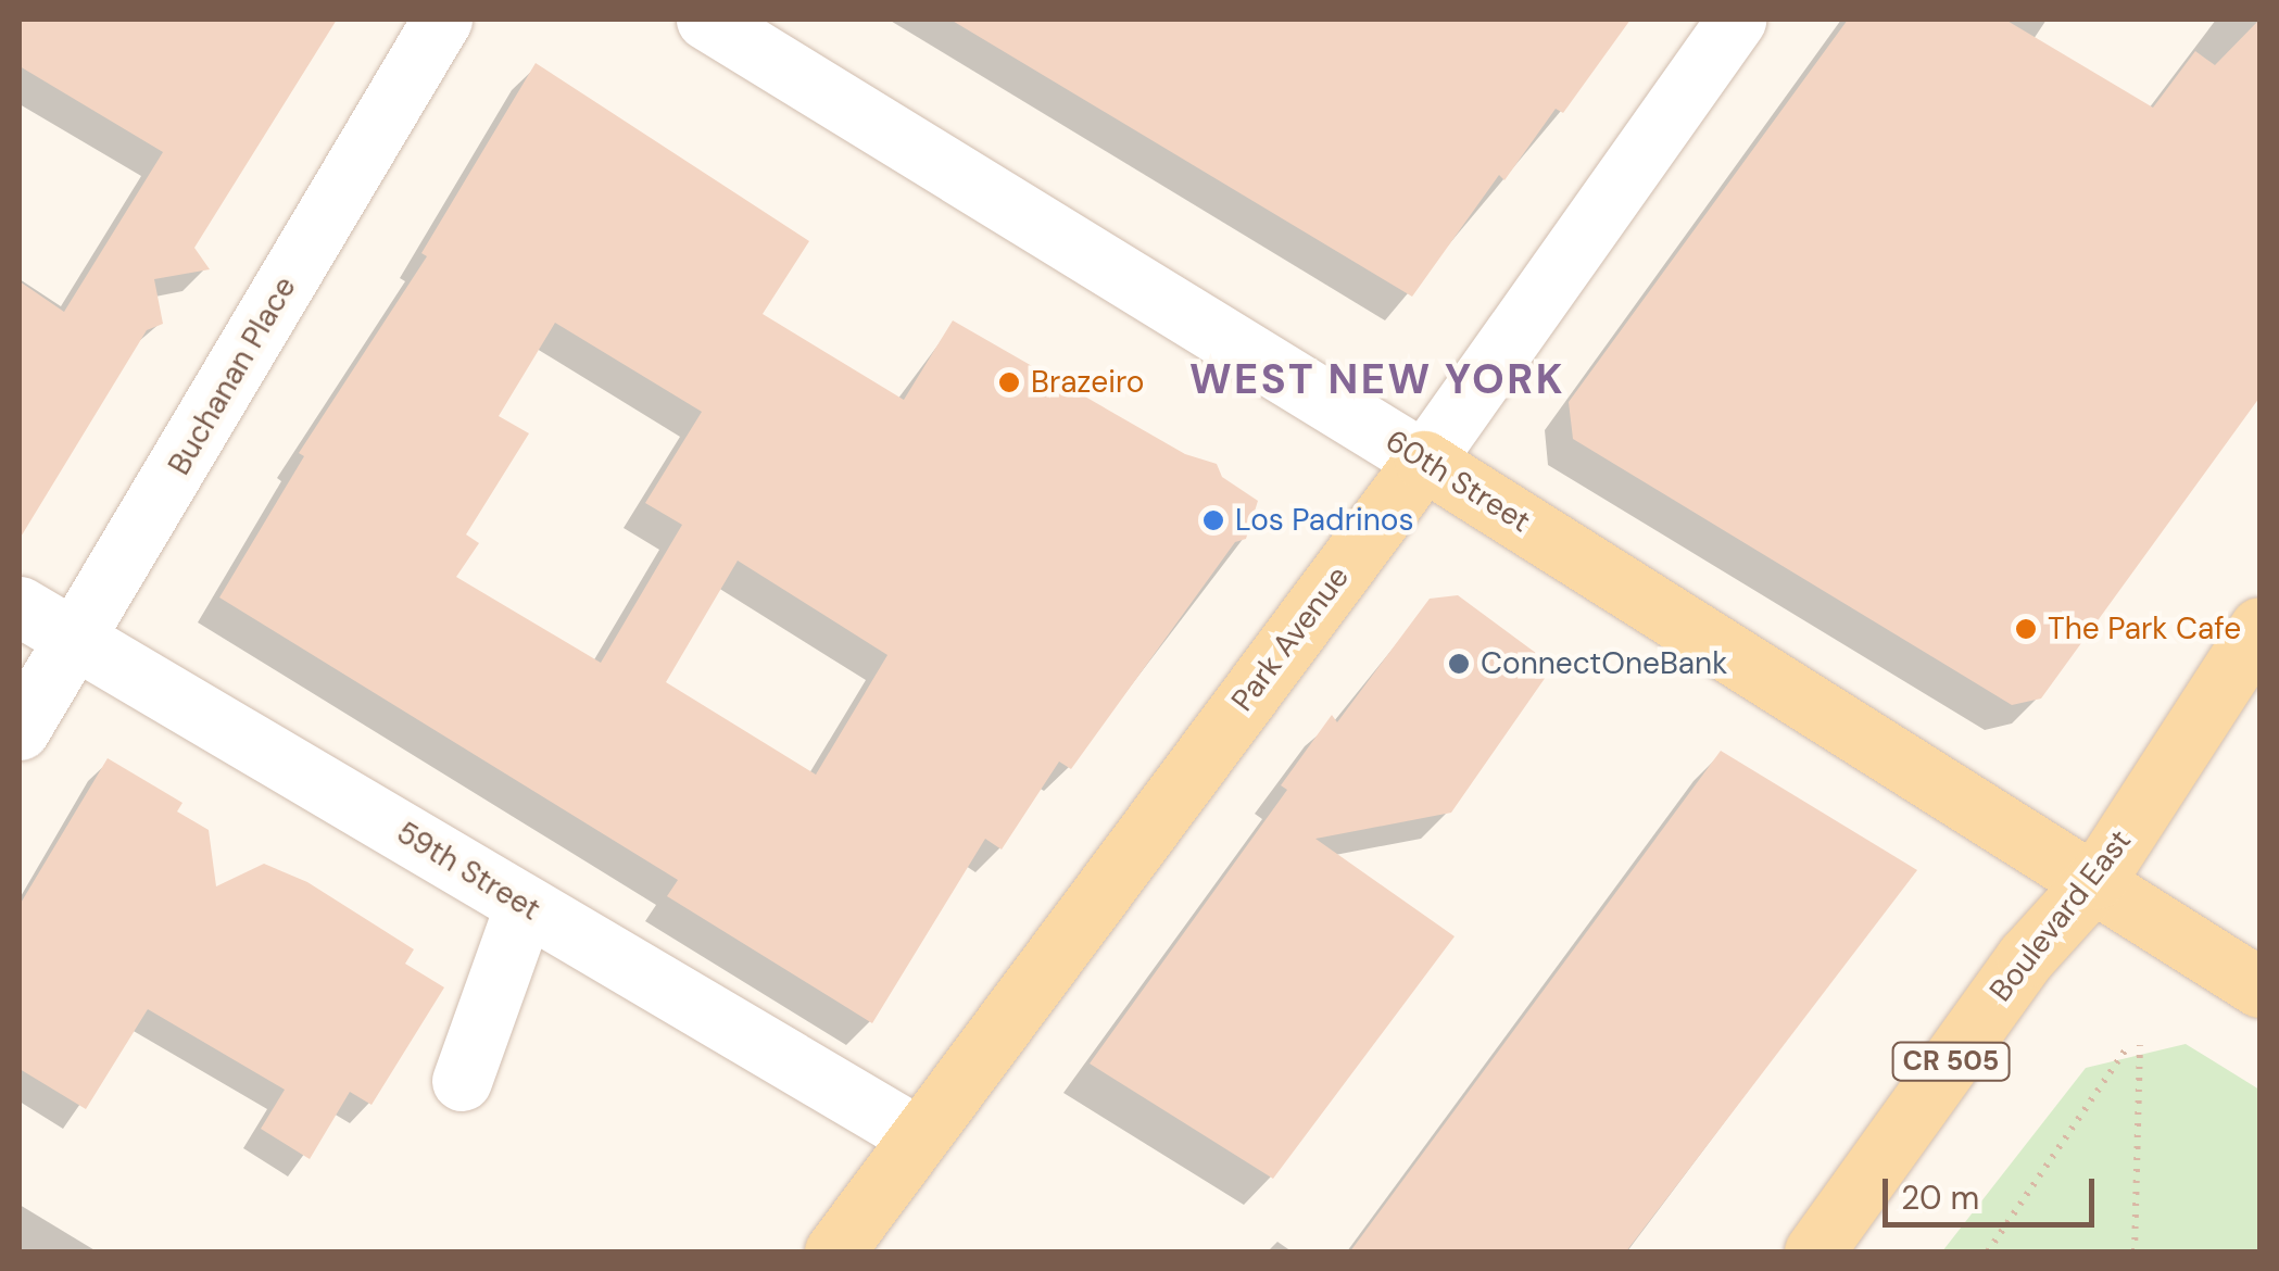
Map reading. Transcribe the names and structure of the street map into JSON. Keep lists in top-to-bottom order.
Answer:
{
  "streets": {
    "main road": [
      "60th Street",
      "Park Avenue",
      "Boulevard East",
      "CR 505"
    ],
    "street": ["Buchanan Place", "59th Street"]
  },
  "crossings": [
    ["Buchanan Place", "59th Street"],
    ["60th Street", "Park Avenue"],
    ["60th Street", "Boulevard East"],
    ["Park Avenue", "59th Street"]
  ],
  "districts": ["WEST NEW YORK"],
  "places": [
    "Brazeiro",
    "Los Padrinos",
    "The Park Cafe",
    "ConnectOneBank"
  ],
  "scale_bar": "20 m"
}
